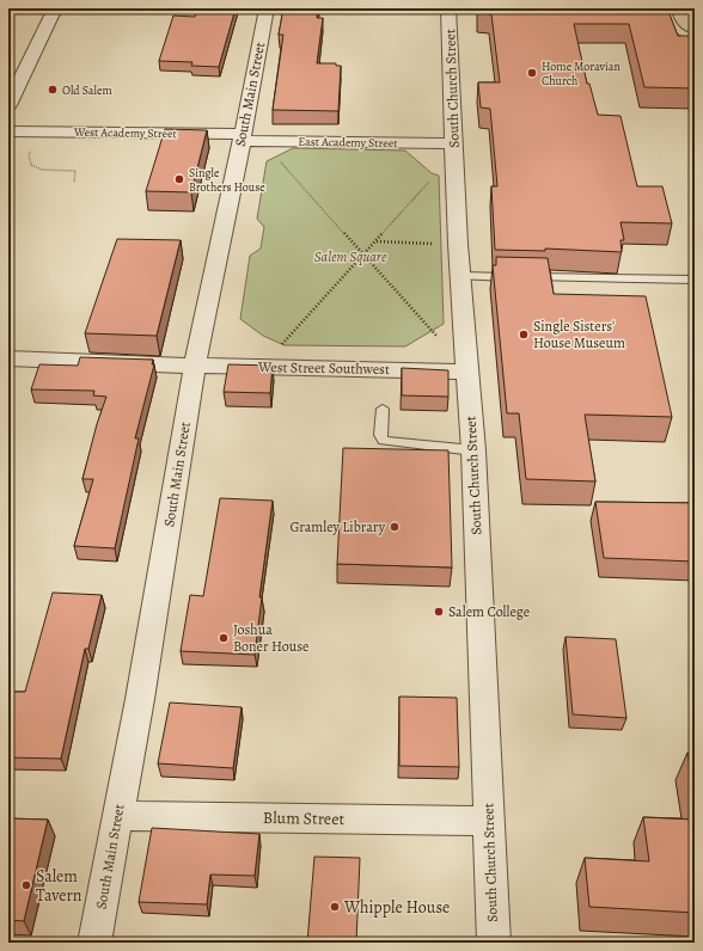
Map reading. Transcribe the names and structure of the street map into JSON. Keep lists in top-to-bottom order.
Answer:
{
  "streets": {
    "street": [
      "South Church Street",
      "South Main Street",
      "West Academy Street",
      "East Academy Street",
      "West Street Southwest",
      "Blum Street"
    ]
  },
  "crossings": [
    ["South Church Street", "East Academy Street"],
    ["South Church Street", "West Street Southwest"],
    ["South Church Street", "Blum Street"],
    ["South Main Street", "West Academy Street"],
    ["South Main Street", "East Academy Street"],
    ["South Main Street", "West Street Southwest"],
    ["South Main Street", "Blum Street"],
    ["West Academy Street", "East Academy Street"]
  ],
  "parks": ["Salem Square"],
  "places": [
    "Home Moravian Church",
    "Old Salem",
    "Single Brothers House",
    "Single Sisters' House Museum",
    "Gramley Library",
    "Salem College",
    "Joshua Boner House",
    "Salem Tavern",
    "Whipple House"
  ]
}
